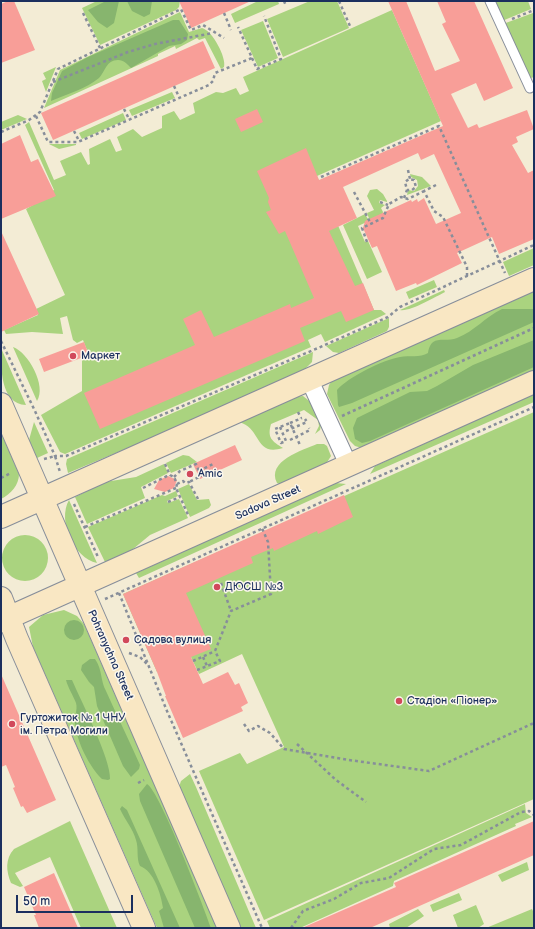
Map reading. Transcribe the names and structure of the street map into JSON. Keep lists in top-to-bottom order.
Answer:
{
  "streets": {
    "street": ["Sadova Street", "Pohranychna Street"]
  },
  "crossings": [
    ["Sadova Street", "Pohranychna Street"]
  ],
  "places": [
    "Маркет",
    "Amic",
    "ДЮСШ №3",
    "Садова вулиця",
    "Стадіон «Піонер»",
    "Гуртожиток № 1 ЧНУ ім. Петра Могили"
  ],
  "scale_bar": "50 m"
}
